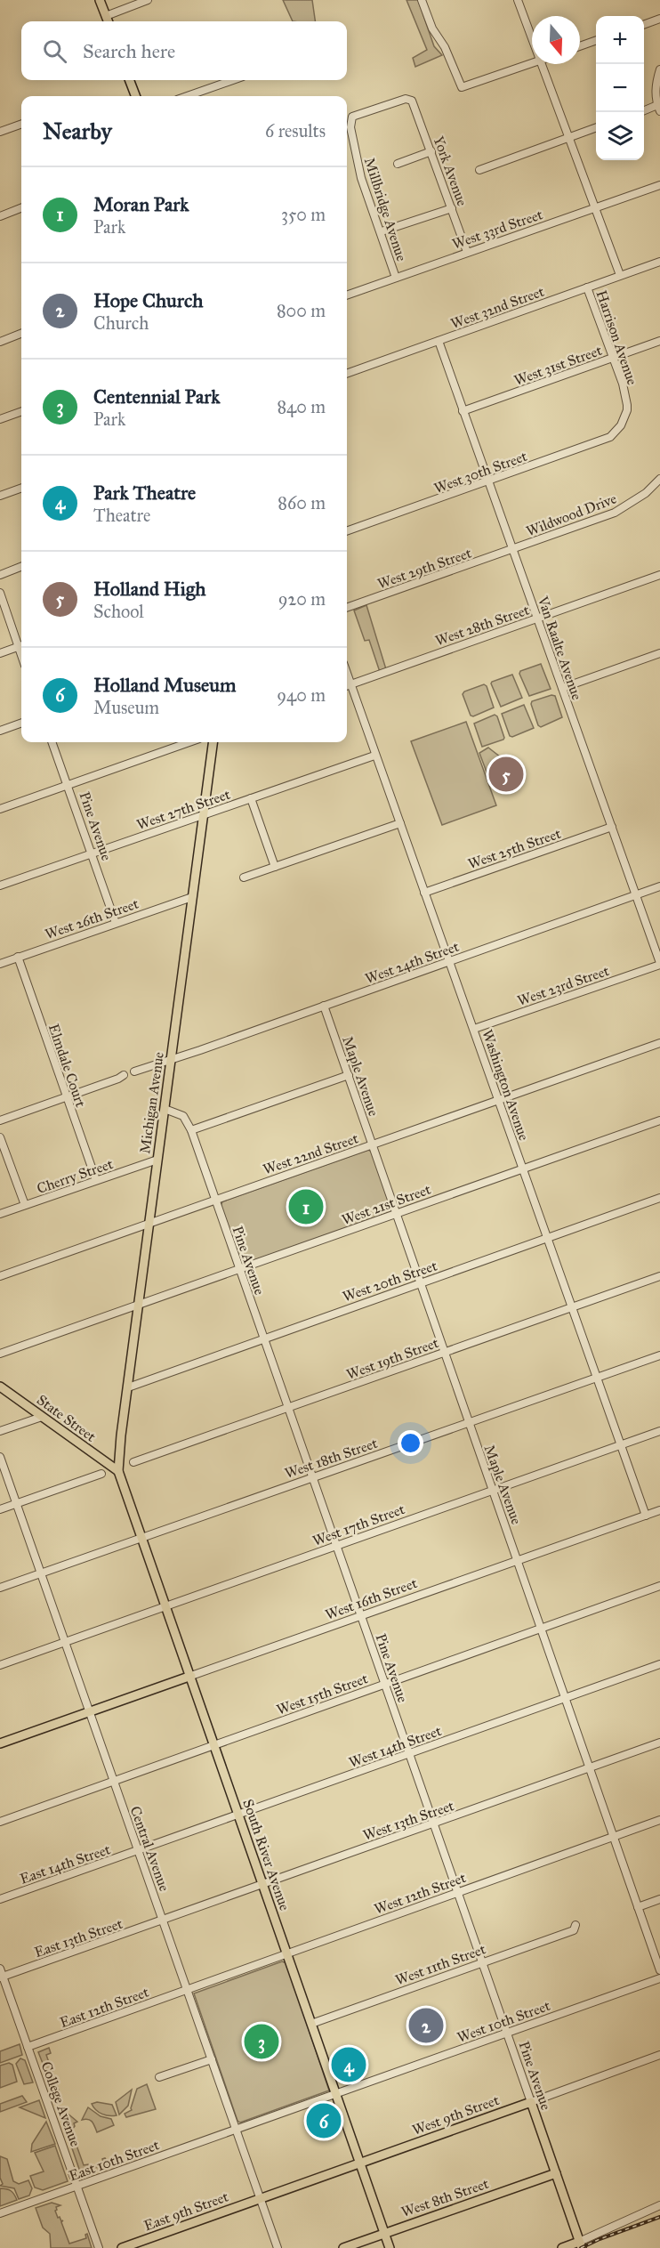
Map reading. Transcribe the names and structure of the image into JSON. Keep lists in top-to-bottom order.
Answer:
{
  "streets": {
    "main road": [
      "Pine Avenue",
      "Michigan Avenue",
      "State Street",
      "West 16th Street",
      "South River Avenue",
      "West 9th Street",
      "West 8th Street",
      "East 9th Street"
    ],
    "street": [
      "York Avenue",
      "Millbridge Avenue",
      "West 33rd Street",
      "West 32nd Street",
      "Harrison Avenue",
      "West 31st Street",
      "West 30th Street",
      "Wildwood Drive",
      "West 29th Street",
      "West 28th Street",
      "Van Raalte Avenue",
      "West 27th Street",
      "West 25th Street",
      "West 26th Street",
      "West 24th Street",
      "West 23rd Street",
      "Elmdale Court",
      "Maple Avenue",
      "Washington Avenue",
      "West 22nd Street",
      "Cherry Street",
      "West 21st Street",
      "West 20th Street",
      "West 19th Street",
      "West 18th Street",
      "West 17th Street",
      "West 15th Street",
      "West 14th Street",
      "West 13th Street",
      "Central Avenue",
      "East 14th Street",
      "West 12th Street",
      "East 13th Street",
      "West 11th Street",
      "East 12th Street",
      "West 10th Street",
      "College Avenue",
      "East 10th Street"
    ]
  },
  "crossings": [
    ["York Avenue", "Millbridge Avenue"],
    ["York Avenue", "West 33rd Street"],
    ["Millbridge Avenue", "West 33rd Street"],
    ["West 32nd Street", "Harrison Avenue"],
    ["West 32nd Street", "Van Raalte Avenue"],
    ["Harrison Avenue", "West 31st Street"],
    ["Harrison Avenue", "West 30th Street"],
    ["West 31st Street", "Van Raalte Avenue"],
    ["West 30th Street", "Van Raalte Avenue"],
    ["Wildwood Drive", "West 29th Street"],
    ["Wildwood Drive", "Van Raalte Avenue"],
    ["West 29th Street", "Van Raalte Avenue"],
    ["West 28th Street", "Van Raalte Avenue"],
    ["West 28th Street", "Washington Avenue"],
    ["Van Raalte Avenue", "West 25th Street"],
    ["Van Raalte Avenue", "West 24th Street"],
    ["Van Raalte Avenue", "West 23rd Street"],
    ["West 27th Street", "Pine Avenue"],
    ["West 27th Street", "Washington Avenue"],
    ["West 27th Street", "Michigan Avenue"],
    ["Pine Avenue", "West 26th Street"],
    ["Pine Avenue", "Michigan Avenue"],
    ["Pine Avenue", "West 22nd Street"],
    ["Pine Avenue", "West 21st Street"],
    ["Pine Avenue", "West 20th Street"],
    ["Pine Avenue", "West 19th Street"],
    ["Pine Avenue", "West 18th Street"],
    ["Pine Avenue", "West 17th Street"],
    ["Pine Avenue", "West 16th Street"],
    ["Pine Avenue", "West 15th Street"],
    ["Pine Avenue", "West 14th Street"],
    ["Pine Avenue", "West 13th Street"],
    ["Pine Avenue", "West 12th Street"],
    ["Pine Avenue", "West 11th Street"],
    ["Pine Avenue", "West 10th Street"],
    ["Pine Avenue", "West 9th Street"],
    ["Pine Avenue", "West 8th Street"],
    ["West 25th Street", "Washington Avenue"],
    ["West 26th Street", "Elmdale Court"],
    ["West 26th Street", "Michigan Avenue"],
    ["West 24th Street", "Maple Avenue"],
    ["West 24th Street", "Washington Avenue"],
    ["West 24th Street", "Michigan Avenue"],
    ["West 23rd Street", "Washington Avenue"],
    ["Elmdale Court", "Cherry Street"],
    ["Maple Avenue", "West 22nd Street"],
    ["Maple Avenue", "West 21st Street"],
    ["Maple Avenue", "West 20th Street"],
    ["Maple Avenue", "West 19th Street"],
    ["Maple Avenue", "West 18th Street"],
    ["Maple Avenue", "West 17th Street"],
    ["Maple Avenue", "West 16th Street"],
    ["Maple Avenue", "West 15th Street"],
    ["Maple Avenue", "West 14th Street"],
    ["Maple Avenue", "West 13th Street"],
    ["Maple Avenue", "West 12th Street"],
    ["Washington Avenue", "West 22nd Street"],
    ["Washington Avenue", "West 21st Street"],
    ["Washington Avenue", "West 20th Street"],
    ["Washington Avenue", "West 19th Street"],
    ["Washington Avenue", "West 18th Street"],
    ["Washington Avenue", "West 17th Street"],
    ["Washington Avenue", "West 16th Street"],
    ["Michigan Avenue", "West 22nd Street"],
    ["Michigan Avenue", "Cherry Street"],
    ["Michigan Avenue", "West 21st Street"],
    ["Michigan Avenue", "West 20th Street"],
    ["Michigan Avenue", "State Street"],
    ["Michigan Avenue", "South River Avenue"],
    ["State Street", "South River Avenue"],
    ["West 18th Street", "Central Avenue"],
    ["West 18th Street", "South River Avenue"],
    ["West 17th Street", "Central Avenue"],
    ["West 17th Street", "South River Avenue"],
    ["West 16th Street", "Central Avenue"],
    ["West 16th Street", "South River Avenue"],
    ["West 15th Street", "Central Avenue"],
    ["West 15th Street", "South River Avenue"],
    ["West 14th Street", "Central Avenue"],
    ["West 14th Street", "South River Avenue"],
    ["West 14th Street", "East 14th Street"],
    ["West 13th Street", "Central Avenue"],
    ["West 13th Street", "South River Avenue"],
    ["West 13th Street", "East 13th Street"],
    ["Central Avenue", "East 14th Street"],
    ["Central Avenue", "West 12th Street"],
    ["Central Avenue", "East 13th Street"],
    ["Central Avenue", "East 12th Street"],
    ["Central Avenue", "West 10th Street"],
    ["Central Avenue", "West 9th Street"],
    ["Central Avenue", "East 10th Street"],
    ["Central Avenue", "East 9th Street"],
    ["South River Avenue", "West 12th Street"],
    ["South River Avenue", "West 11th Street"],
    ["South River Avenue", "West 10th Street"],
    ["South River Avenue", "West 9th Street"],
    ["South River Avenue", "West 8th Street"],
    ["West 12th Street", "East 12th Street"],
    ["East 13th Street", "College Avenue"],
    ["East 12th Street", "College Avenue"],
    ["West 10th Street", "East 10th Street"],
    ["College Avenue", "East 10th Street"],
    ["West 9th Street", "East 9th Street"]
  ],
  "north": "bottom",
  "page": {
    "map_buttons": ["+", "−"],
    "search": "Search here",
    "heading": ["Nearby", "6 results"],
    "list": [
      {
        "mark": "1",
        "name": "Moran Park",
        "note": "Park",
        "value": "350 m"
      },
      {
        "mark": "2",
        "name": "Hope Church",
        "note": "Church",
        "value": "800 m"
      },
      {
        "mark": "3",
        "name": "Centennial Park",
        "note": "Park",
        "value": "840 m"
      },
      {
        "mark": "4",
        "name": "Park Theatre",
        "note": "Theatre",
        "value": "860 m"
      },
      {
        "mark": "5",
        "name": "Holland High",
        "note": "School",
        "value": "920 m"
      },
      {
        "mark": "6",
        "name": "Holland Museum",
        "note": "Museum",
        "value": "940 m"
      }
    ],
    "pins": [
      "5",
      "1",
      "2",
      "3",
      "4",
      "6"
    ]
  }
}
